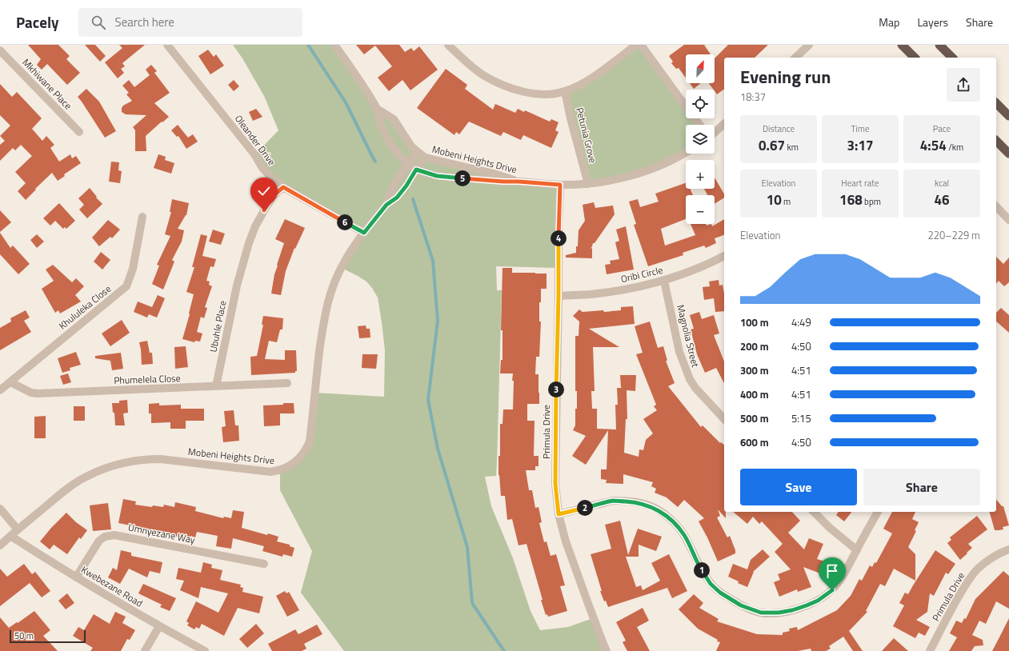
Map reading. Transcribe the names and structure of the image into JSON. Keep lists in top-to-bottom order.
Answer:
{
  "streets": {
    "street": [
      "Mkhiwane Place",
      "Petunia Grove",
      "Oleander Drive",
      "Mobeni Heights Drive",
      "Oribi Circle",
      "Khululeka Close",
      "Ubuhle Place",
      "Magnolia Street",
      "Phumelela Close",
      "Primula Drive",
      "Umnyezane Way",
      "Kwebezane Road"
    ]
  },
  "crossings": [
    ["Petunia Grove", "Mobeni Heights Drive"],
    ["Oleander Drive", "Mobeni Heights Drive"],
    ["Oleander Drive", "Ubuhle Place"],
    ["Mobeni Heights Drive", "Primula Drive"],
    ["Oribi Circle", "Magnolia Street"],
    ["Oribi Circle", "Primula Drive"],
    ["Khululeka Close", "Phumelela Close"],
    ["Ubuhle Place", "Phumelela Close"],
    ["Umnyezane Way", "Kwebezane Road"]
  ],
  "scale_bar": "50 m",
  "north": "top right",
  "page": {
    "header": "Pacely",
    "search": "Search here",
    "nav": ["Map", "Layers", "Share"],
    "map_buttons": ["+", "−"],
    "heading": ["Evening run", "18:37"],
    "stats": [
      ["Distance", "0.67 km"],
      ["Time", "3:17"],
      ["Pace", "4:54 /km"],
      ["Elevation", "10 m"],
      ["Heart rate", "168 bpm"],
      ["kcal", "46"]
    ],
    "pins": [
      "5",
      "6",
      "4",
      "3",
      "2",
      "1"
    ],
    "chart": ["Elevation", "220–229 m"],
    "list": [
      {
        "name": "100 m",
        "note": "4:49"
      },
      {
        "name": "200 m",
        "note": "4:50"
      },
      {
        "name": "300 m",
        "note": "4:51"
      },
      {
        "name": "400 m",
        "note": "4:51"
      },
      {
        "name": "500 m",
        "note": "5:15"
      },
      {
        "name": "600 m",
        "note": "4:50"
      }
    ],
    "buttons": ["Save", "Share"],
    "scale": "50 m"
  }
}
